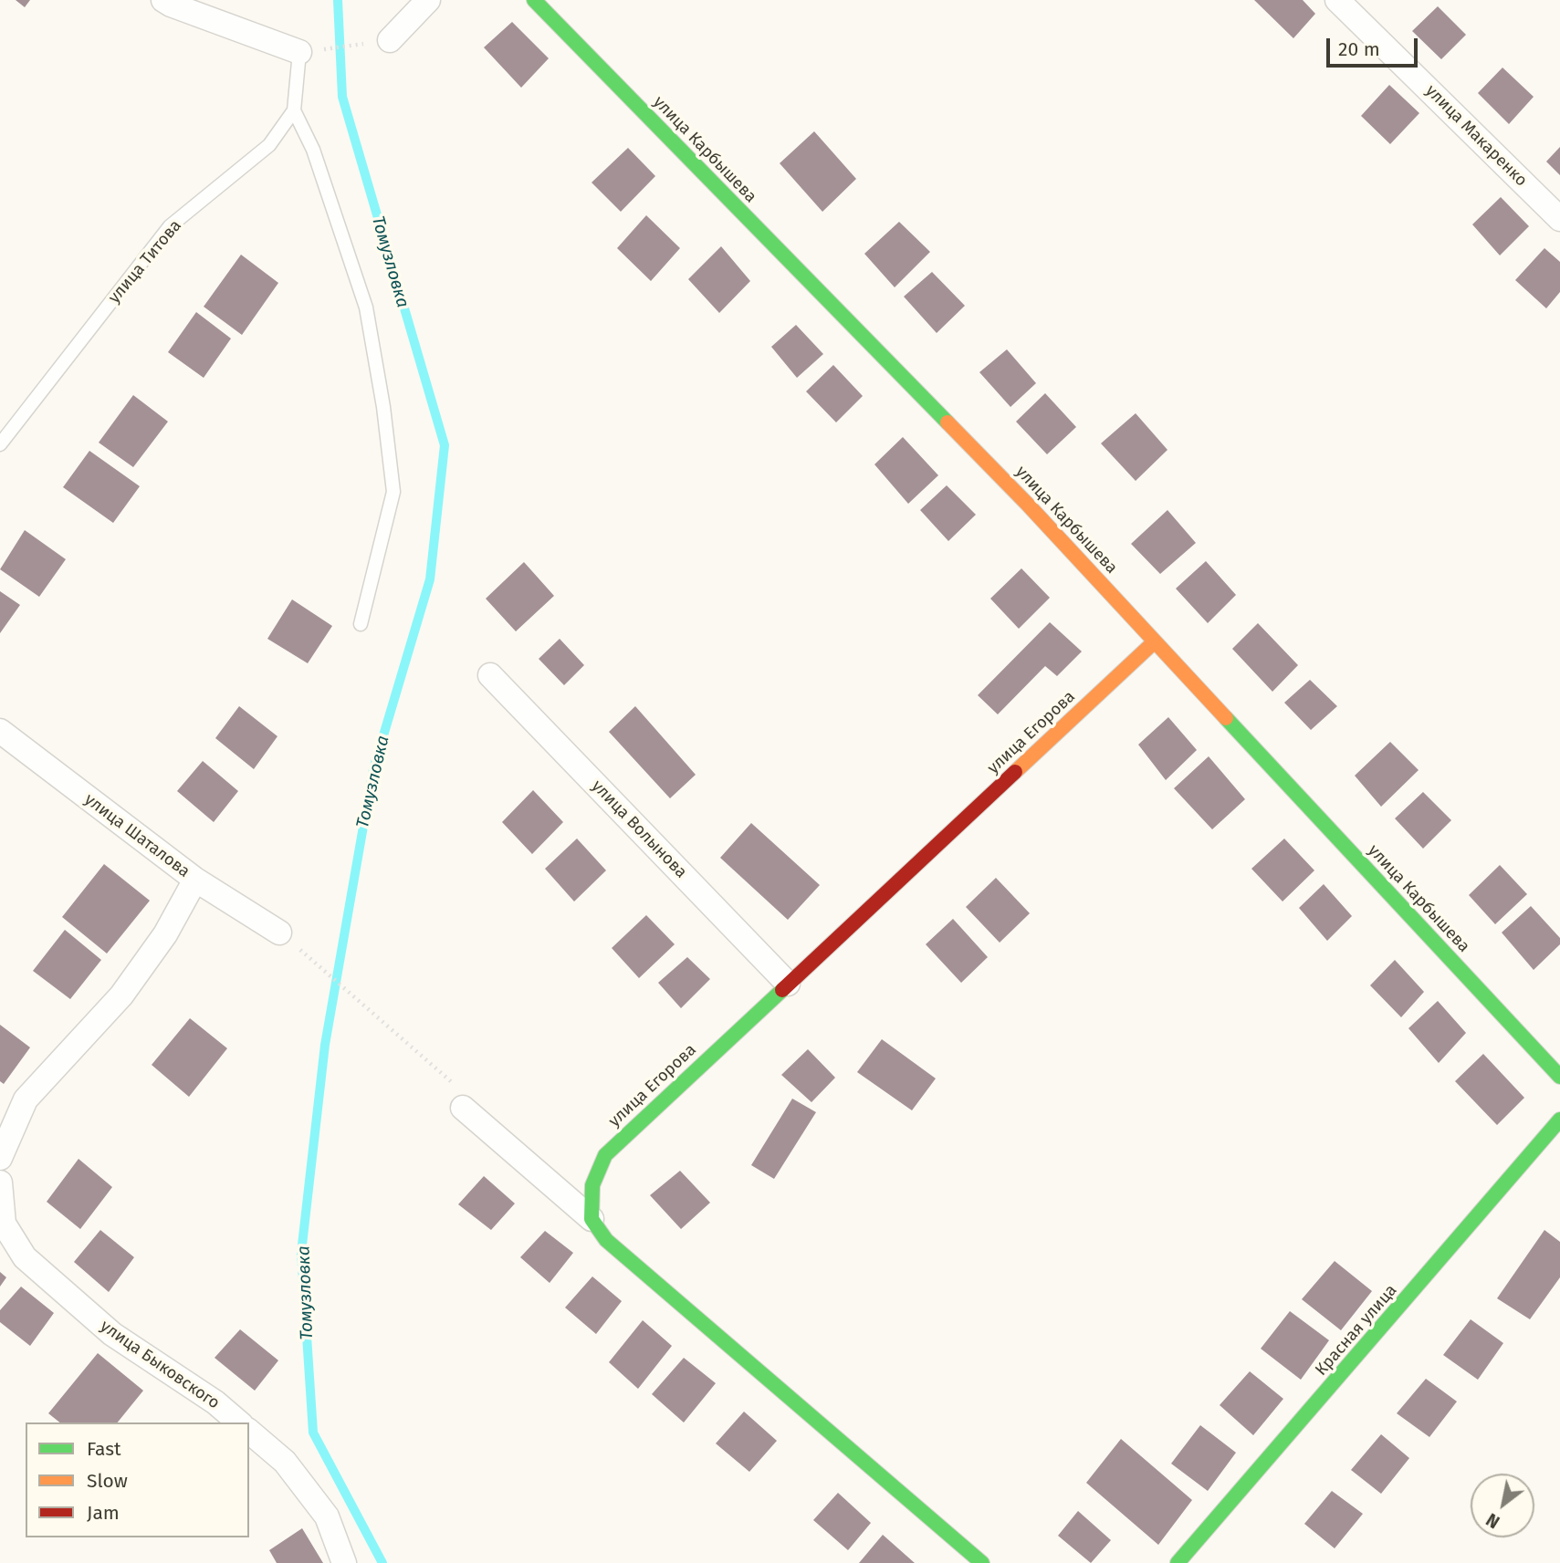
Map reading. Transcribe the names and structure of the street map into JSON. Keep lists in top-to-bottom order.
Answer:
{
  "streets": {
    "street": [
      "улица Макаренко",
      "улица Карбышева",
      "улица Егорова",
      "улица Волынова",
      "улица Шаталова",
      "Красная улица",
      "улица Быковского"
    ],
    "lane": ["улица Титова"]
  },
  "crossings": [
    ["улица Карбышева", "улица Егорова"],
    ["улица Егорова", "улица Волынова"]
  ],
  "water": ["Томузловка"],
  "legend": ["Fast", "Slow", "Jam"],
  "scale_bar": "20 m",
  "north": "bottom left"
}
